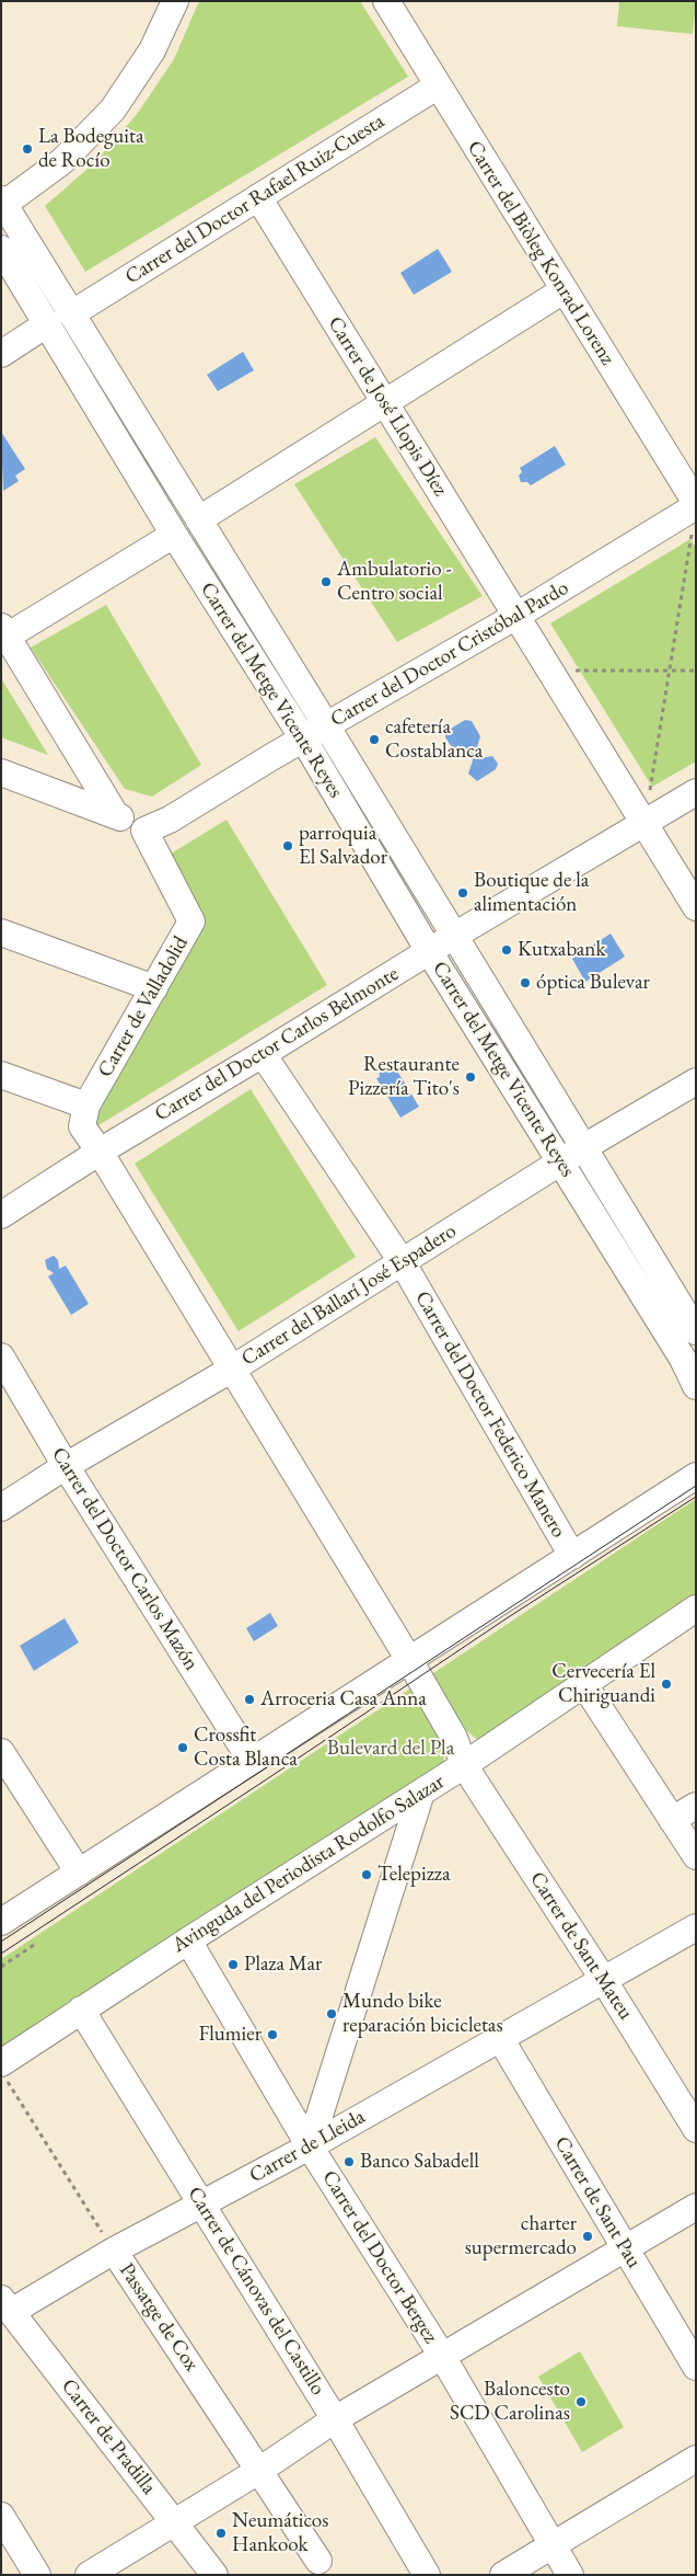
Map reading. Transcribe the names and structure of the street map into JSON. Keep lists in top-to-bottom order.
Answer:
{
  "streets": {
    "street": [
      "Carrer del Doctor Rafael Ruiz-Cuesta",
      "Carrer del Biòleg Konrad Lorenz",
      "Carrer de José Llopis Díez",
      "Carrer del Doctor Cristóbal Pardo",
      "Carrer del Metge Vicente Reyes",
      "Carrer de Valladolid",
      "Carrer del Doctor Carlos Belmonte",
      "Carrer del Ballarí José Espadero",
      "Carrer del Doctor Federico Manero",
      "Carrer del Doctor Carlos Mazón",
      "Avinguda del Periodista Rodolfo Salazar",
      "Carrer de Sant Mateu",
      "Carrer de Lleida",
      "Carrer de Sant Pau",
      "Carrer del Doctor Bergez",
      "Carrer de Cánovas del Castillo",
      "Passatge de Cox",
      "Carrer de Pradilla"
    ]
  },
  "crossings": [
    ["Carrer del Doctor Rafael Ruiz-Cuesta", "Carrer del Biòleg Konrad Lorenz"],
    ["Carrer del Doctor Rafael Ruiz-Cuesta", "Carrer de José Llopis Díez"],
    ["Carrer del Doctor Rafael Ruiz-Cuesta", "Carrer del Metge Vicente Reyes"],
    ["Carrer del Biòleg Konrad Lorenz", "Carrer del Doctor Cristóbal Pardo"],
    ["Carrer de José Llopis Díez", "Carrer del Doctor Cristóbal Pardo"],
    ["Carrer de José Llopis Díez", "Carrer del Doctor Carlos Belmonte"],
    ["Carrer del Doctor Cristóbal Pardo", "Carrer del Metge Vicente Reyes"],
    ["Carrer del Doctor Cristóbal Pardo", "Carrer de Valladolid"],
    ["Carrer del Metge Vicente Reyes", "Carrer del Doctor Carlos Belmonte"],
    ["Carrer del Metge Vicente Reyes", "Carrer del Ballarí José Espadero"],
    ["Carrer de Valladolid", "Carrer del Doctor Carlos Belmonte"],
    ["Carrer de Valladolid", "Carrer del Ballarí José Espadero"],
    ["Carrer de Valladolid", "Carrer de Sant Mateu"],
    ["Carrer del Doctor Carlos Belmonte", "Carrer del Doctor Federico Manero"],
    ["Carrer del Ballarí José Espadero", "Carrer del Doctor Federico Manero"],
    ["Carrer del Ballarí José Espadero", "Carrer del Doctor Carlos Mazón"],
    ["Carrer del Ballarí José Espadero", "Carrer de Sant Mateu"],
    ["Avinguda del Periodista Rodolfo Salazar", "Carrer de Sant Mateu"],
    ["Avinguda del Periodista Rodolfo Salazar", "Carrer del Doctor Bergez"],
    ["Avinguda del Periodista Rodolfo Salazar", "Carrer de Cánovas del Castillo"],
    ["Avinguda del Periodista Rodolfo Salazar", "Passatge de Cox"],
    ["Carrer de Sant Mateu", "Carrer de Lleida"],
    ["Carrer de Lleida", "Carrer de Sant Pau"],
    ["Carrer de Lleida", "Carrer del Doctor Bergez"],
    ["Carrer de Lleida", "Carrer de Cánovas del Castillo"],
    ["Carrer de Lleida", "Passatge de Cox"],
    ["Carrer de Lleida", "Carrer de Pradilla"]
  ],
  "parks": ["Bulevard del Pla"],
  "places": [
    "La Bodeguita de Rocío",
    "Ambulatorio - Centro social",
    "cafetería Costablanca",
    "parroquia El Salvador",
    "Boutique de la alimentación",
    "Kutxabank",
    "óptica Bulevar",
    "Restaurante Pizzería Tito's",
    "Cervecería El Chiriguandi",
    "Arroceria Casa Anna",
    "Crossfit Costa Blanca",
    "Telepizza",
    "Plaza Mar",
    "Mundo bike reparación bicicletas",
    "Flumier",
    "Banco Sabadell",
    "charter supermercado",
    "Baloncesto SCD Carolinas",
    "Neumáticos Hankook"
  ]
}
